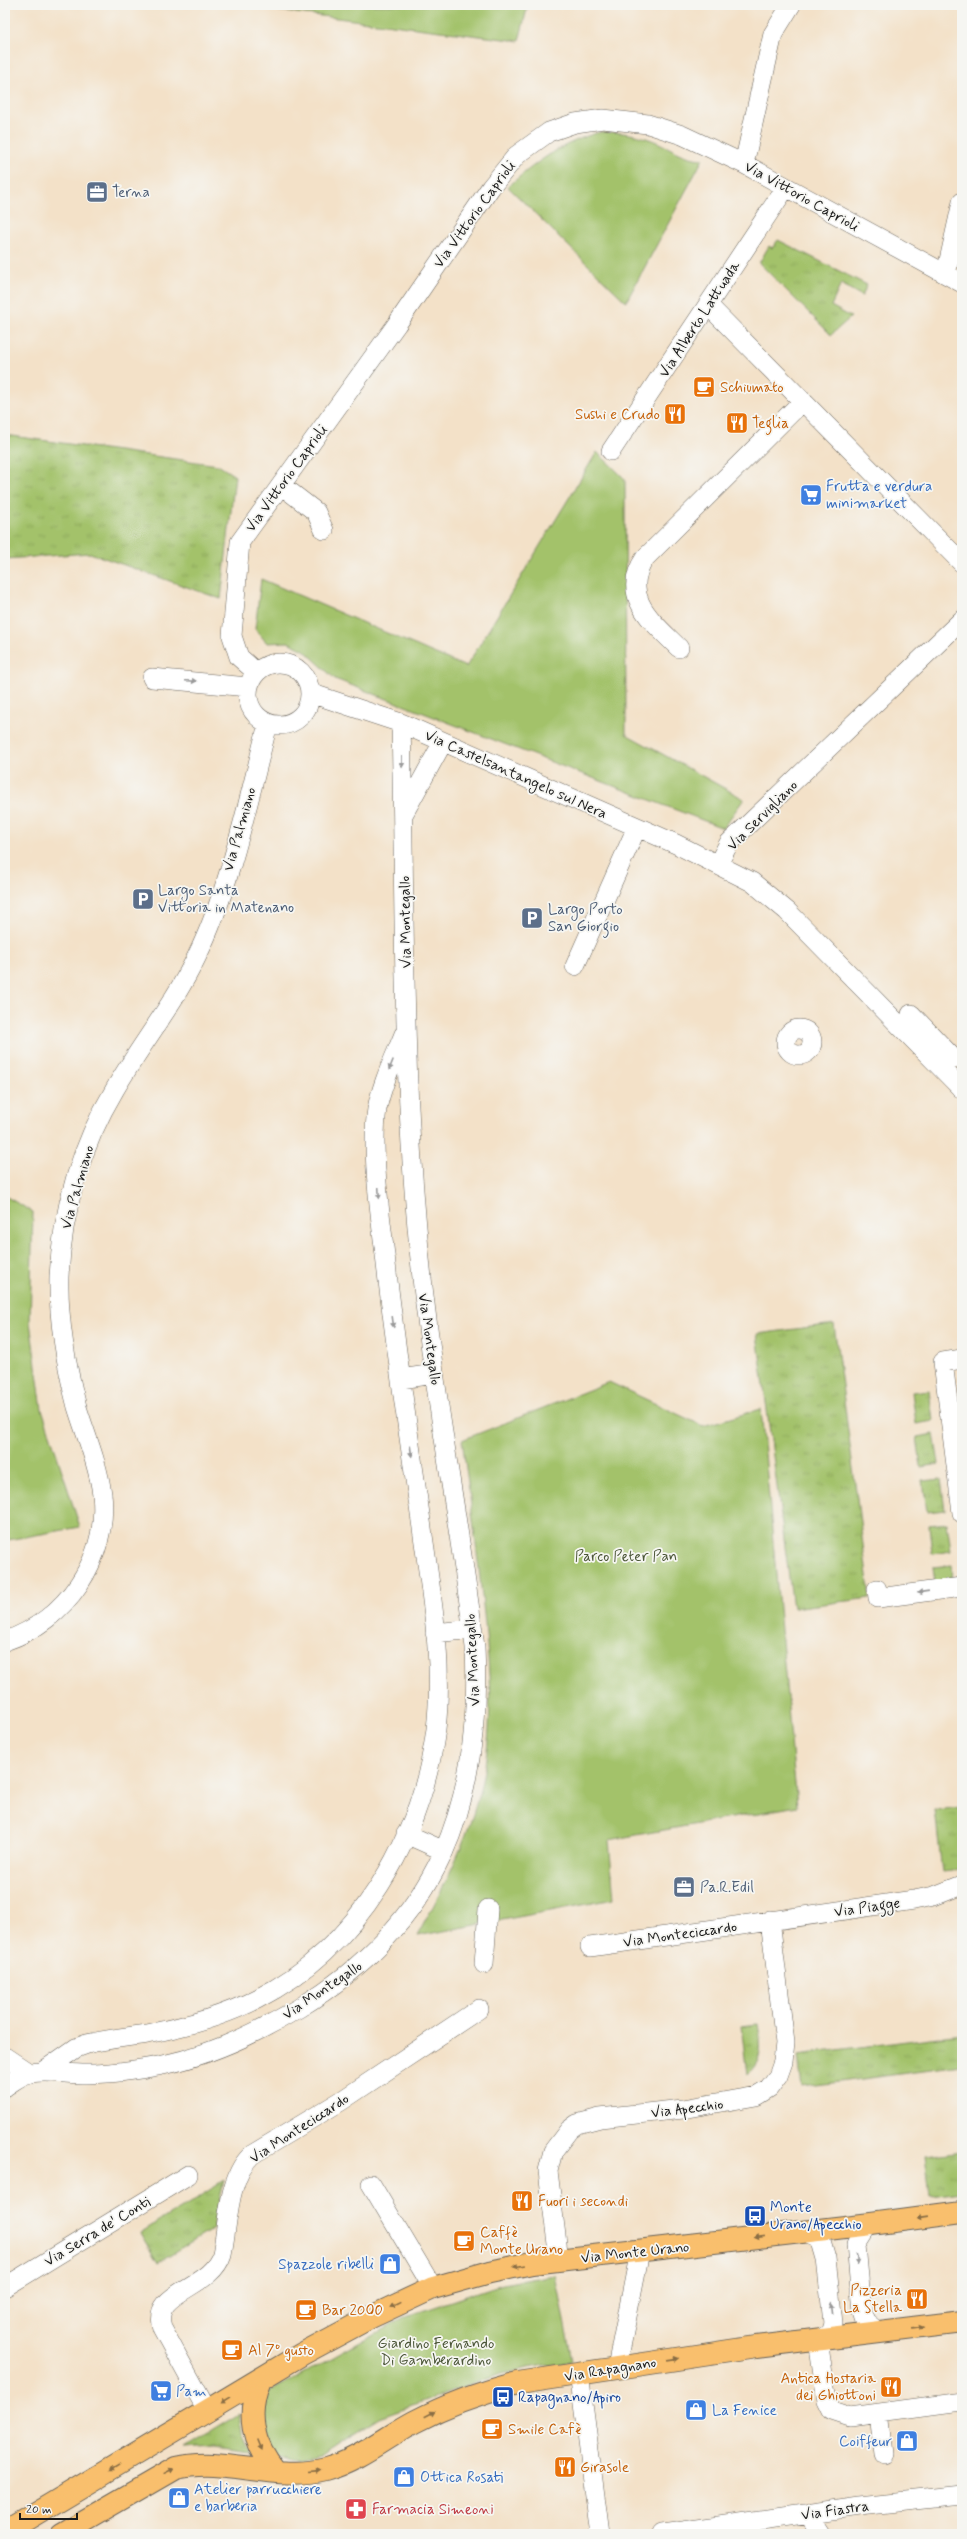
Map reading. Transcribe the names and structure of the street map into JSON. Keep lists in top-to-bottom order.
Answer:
{
  "streets": {
    "main road": ["Via Monte Urano", "Via Rapagnano"],
    "street": [
      "Via Vittorio Caprioli",
      "Via Alberto Lattuada",
      "Via Castelsantangelo sul Nera",
      "Via Servigliano",
      "Via Palmiano",
      "Via Montegallo",
      "Via Piagge",
      "Via Monteciccardo",
      "Via Apecchio",
      "Via Serra de' Conti",
      "Via Fiastra"
    ]
  },
  "crossings": [
    ["Via Vittorio Caprioli", "Via Alberto Lattuada"],
    ["Via Vittorio Caprioli", "Via Castelsantangelo sul Nera"],
    ["Via Vittorio Caprioli", "Via Palmiano"],
    ["Via Castelsantangelo sul Nera", "Via Servigliano"],
    ["Via Castelsantangelo sul Nera", "Via Palmiano"],
    ["Via Castelsantangelo sul Nera", "Via Montegallo"],
    ["Via Piagge", "Via Monteciccardo"],
    ["Via Piagge", "Via Apecchio"],
    ["Via Monteciccardo", "Via Apecchio"],
    ["Via Monteciccardo", "Via Monte Urano"],
    ["Via Apecchio", "Via Monte Urano"]
  ],
  "one_way": ["Via Monte Urano", "Via Rapagnano"],
  "parks": ["Parco Peter Pan", "Giardino Fernando Di Gamberardino"],
  "places": {
    "office": ["Terna", "Pa.R.Edil"],
    "cafe": [
      "Schiumato",
      "Caffè Monte Urano",
      "Bar 2000",
      "Al 7º gusto",
      "Smile Cafè"
    ],
    "restaurant": [
      "Sushi e Crudo",
      "Teglia",
      "Fuori i secondi",
      "Pizzeria La Stella",
      "Antica Hostaria dei Ghiottoni",
      "Girasole"
    ],
    "supermarket": ["Frutta e verdura minimarket", "Pam"],
    "parking": ["Largo Santa Vittoria in Matenano", "Largo Porto San Giorgio"],
    "bus stop": ["Monte Urano/Apecchio", "Rapagnano/Apiro"],
    "shop": [
      "Spazzole ribelli",
      "La Fenice",
      "Coiffeur",
      "Ottica Rosati",
      "Atelier parrucchiere e barberia"
    ],
    "pharmacy": ["Farmacia Simeoni"]
  },
  "scale_bar": "20 m"
}
